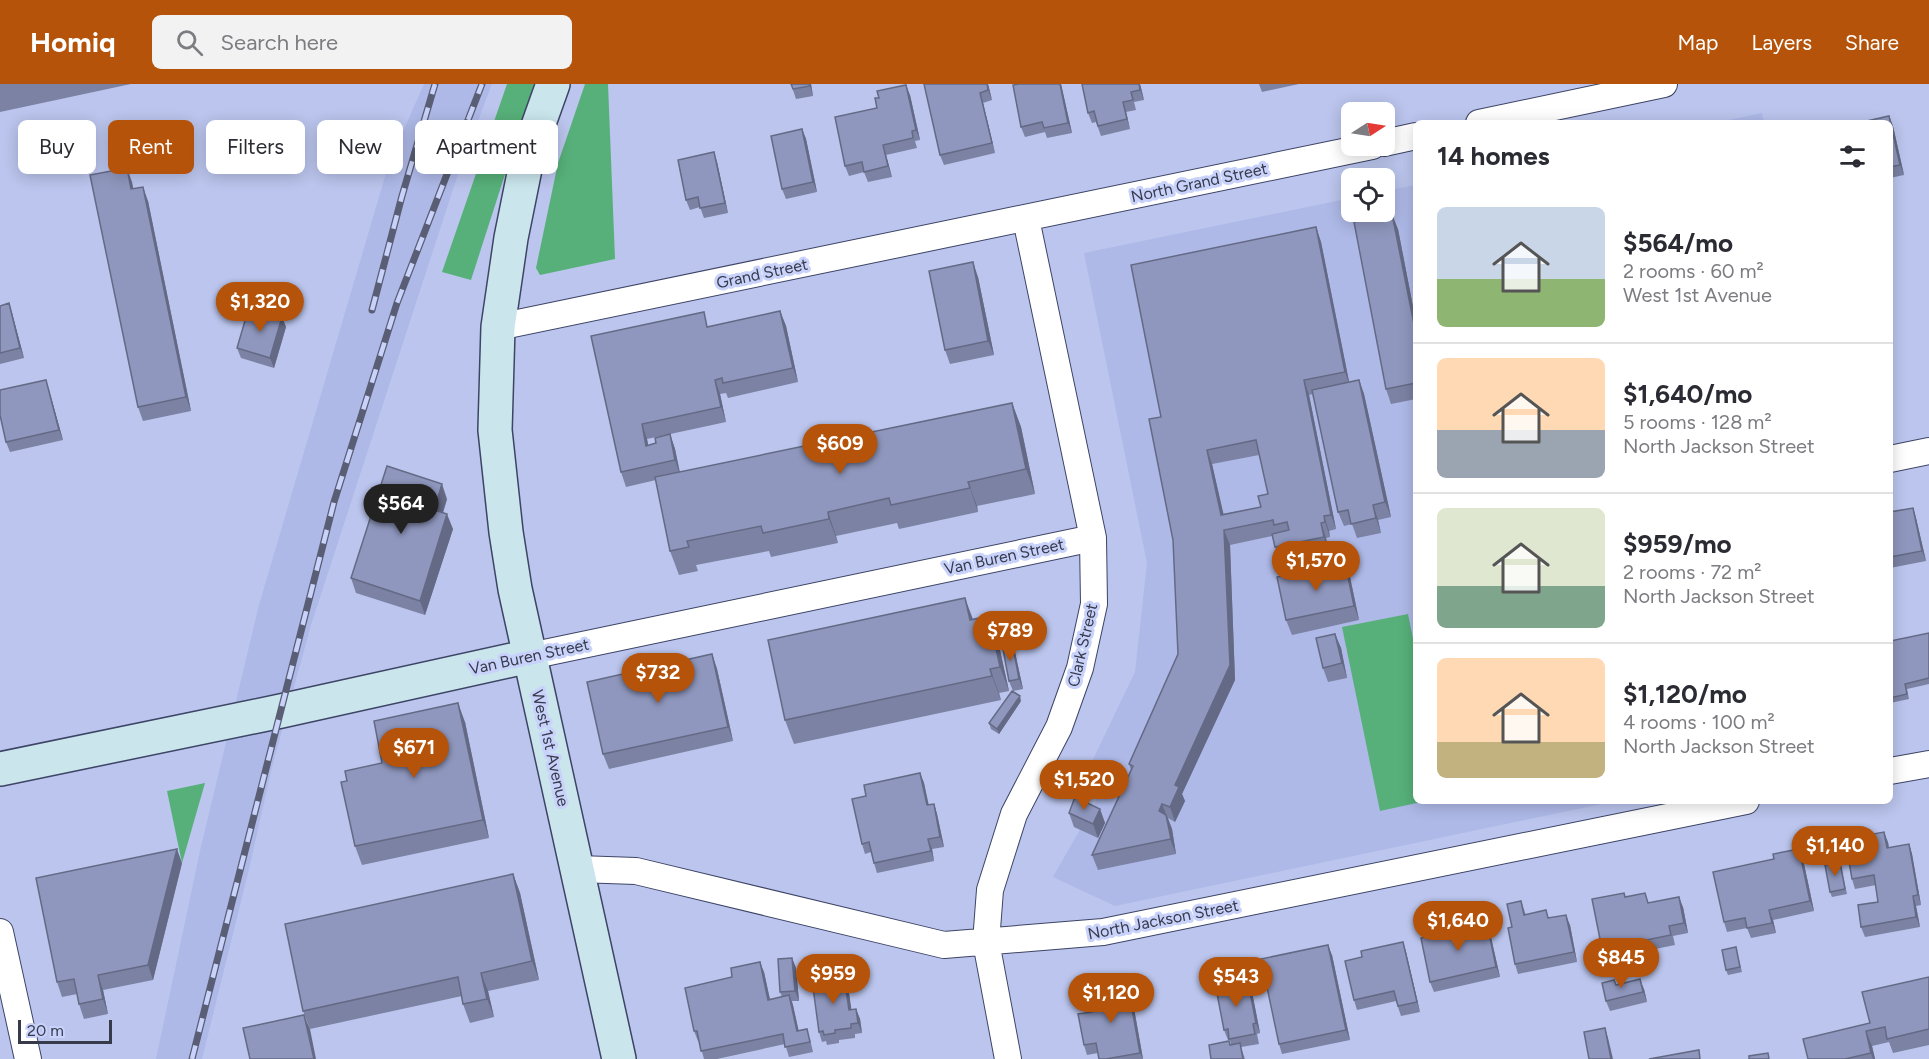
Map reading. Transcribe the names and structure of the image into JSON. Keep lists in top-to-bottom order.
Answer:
{
  "streets": {
    "street": [
      "North Grand Street",
      "Grand Street",
      "Van Buren Street",
      "Clark Street",
      "West 1st Avenue",
      "North Jackson Street"
    ]
  },
  "crossings": [
    ["North Grand Street", "Grand Street"],
    ["North Grand Street", "Clark Street"],
    ["Grand Street", "Clark Street"],
    ["Grand Street", "West 1st Avenue"],
    ["Van Buren Street", "Clark Street"],
    ["Van Buren Street", "West 1st Avenue"],
    ["Clark Street", "North Jackson Street"],
    ["West 1st Avenue", "North Jackson Street"]
  ],
  "scale_bar": "20 m",
  "north": "right",
  "page": {
    "header": "Homiq",
    "search": "Search here",
    "nav": ["Map", "Layers", "Share"],
    "chip": [
      "Buy",
      "Rent",
      "Filters",
      "New",
      "Apartment"
    ],
    "heading": "14 homes",
    "list": [
      {
        "name": "$564/mo",
        "note": "2 rooms · 60 m² · West 1st Avenue"
      },
      {
        "name": "$1,640/mo",
        "note": "5 rooms · 128 m² · North Jackson Street"
      },
      {
        "name": "$959/mo",
        "note": "2 rooms · 72 m² · North Jackson Street"
      },
      {
        "name": "$1,120/mo",
        "note": "4 rooms · 100 m² · North Jackson Street"
      }
    ],
    "price": [
      "$1,320",
      "$609",
      "$564",
      "$1,570",
      "$789",
      "$732",
      "$671",
      "$1,520",
      "$1,140",
      "$1,640",
      "$845",
      "$959",
      "$543",
      "$1,120"
    ],
    "scale": "20 m"
  }
}
